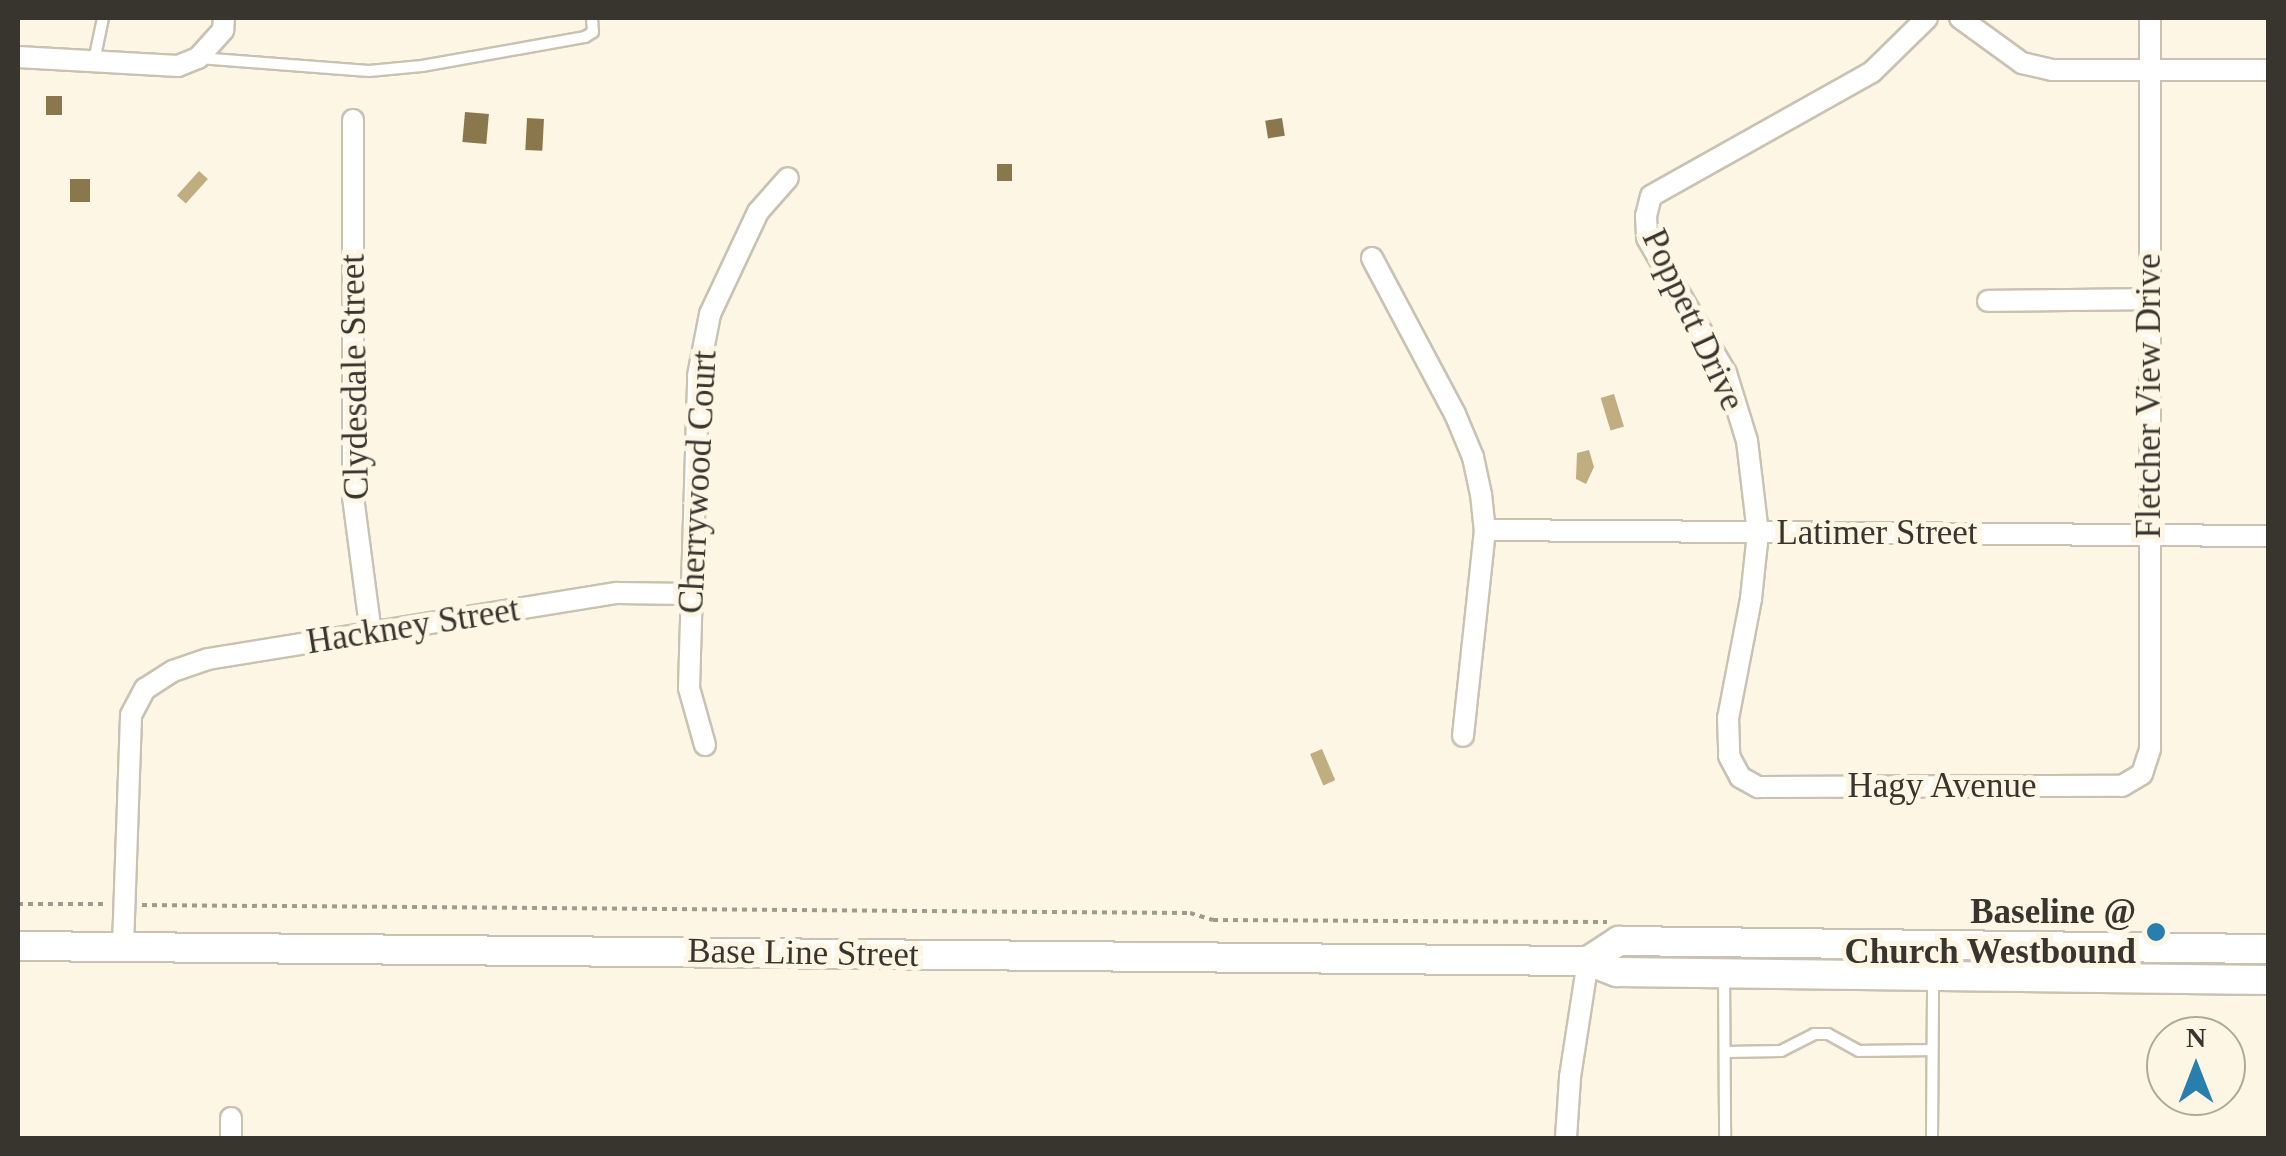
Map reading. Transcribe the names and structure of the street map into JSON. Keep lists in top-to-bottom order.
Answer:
{
  "streets": {
    "main road": ["Base Line Street"],
    "street": [
      "Poppett Drive",
      "Clydesdale Street",
      "Fletcher View Drive",
      "Cherrywood Court",
      "Latimer Street",
      "Hackney Street",
      "Hagy Avenue"
    ]
  },
  "crossings": [
    ["Poppett Drive", "Latimer Street"],
    ["Poppett Drive", "Hagy Avenue"],
    ["Clydesdale Street", "Hackney Street"],
    ["Fletcher View Drive", "Latimer Street"],
    ["Fletcher View Drive", "Hagy Avenue"],
    ["Cherrywood Court", "Hackney Street"]
  ],
  "places": ["Baseline @ Church Westbound"],
  "north": "top"
}
